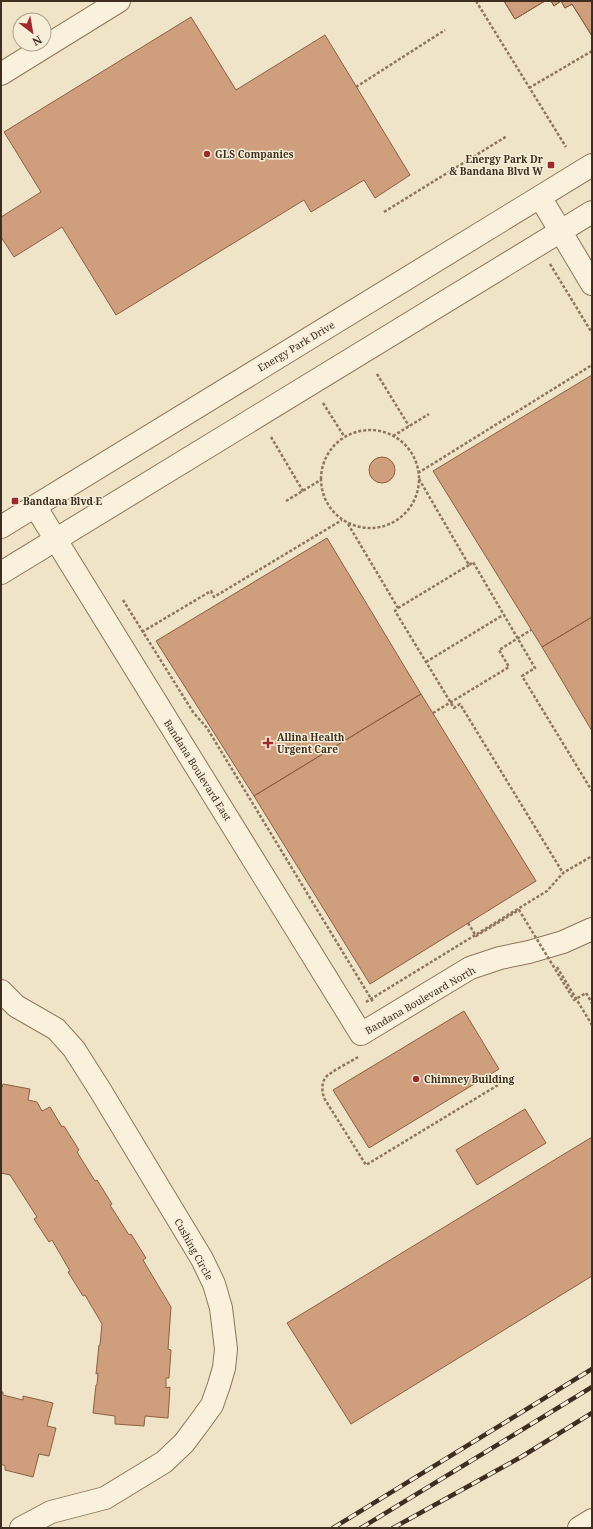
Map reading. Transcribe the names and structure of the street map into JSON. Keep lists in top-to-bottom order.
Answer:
{
  "streets": {
    "street": [
      "Energy Park Drive",
      "Bandana Boulevard East",
      "Bandana Boulevard North",
      "Cushing Circle"
    ]
  },
  "crossings": [
    ["Energy Park Drive", "Bandana Boulevard East"],
    ["Bandana Boulevard East", "Bandana Boulevard North"]
  ],
  "places": {
    "other": ["GLS Companies", "Chimney Building"],
    "transit": ["Energy Park Dr & Bandana Blvd W", "Bandana Blvd E"],
    "health": ["Allina Health Urgent Care"]
  },
  "north": "bottom right"
}
